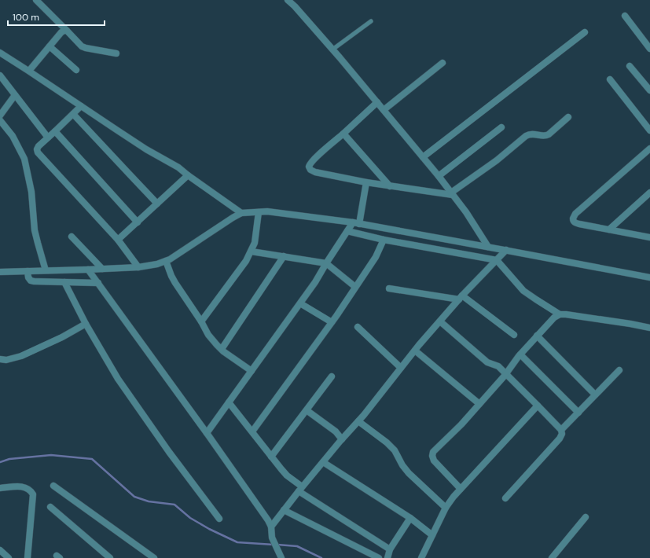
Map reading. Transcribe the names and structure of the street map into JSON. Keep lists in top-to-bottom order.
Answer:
{
  "scale_bar": "100 m"
}
